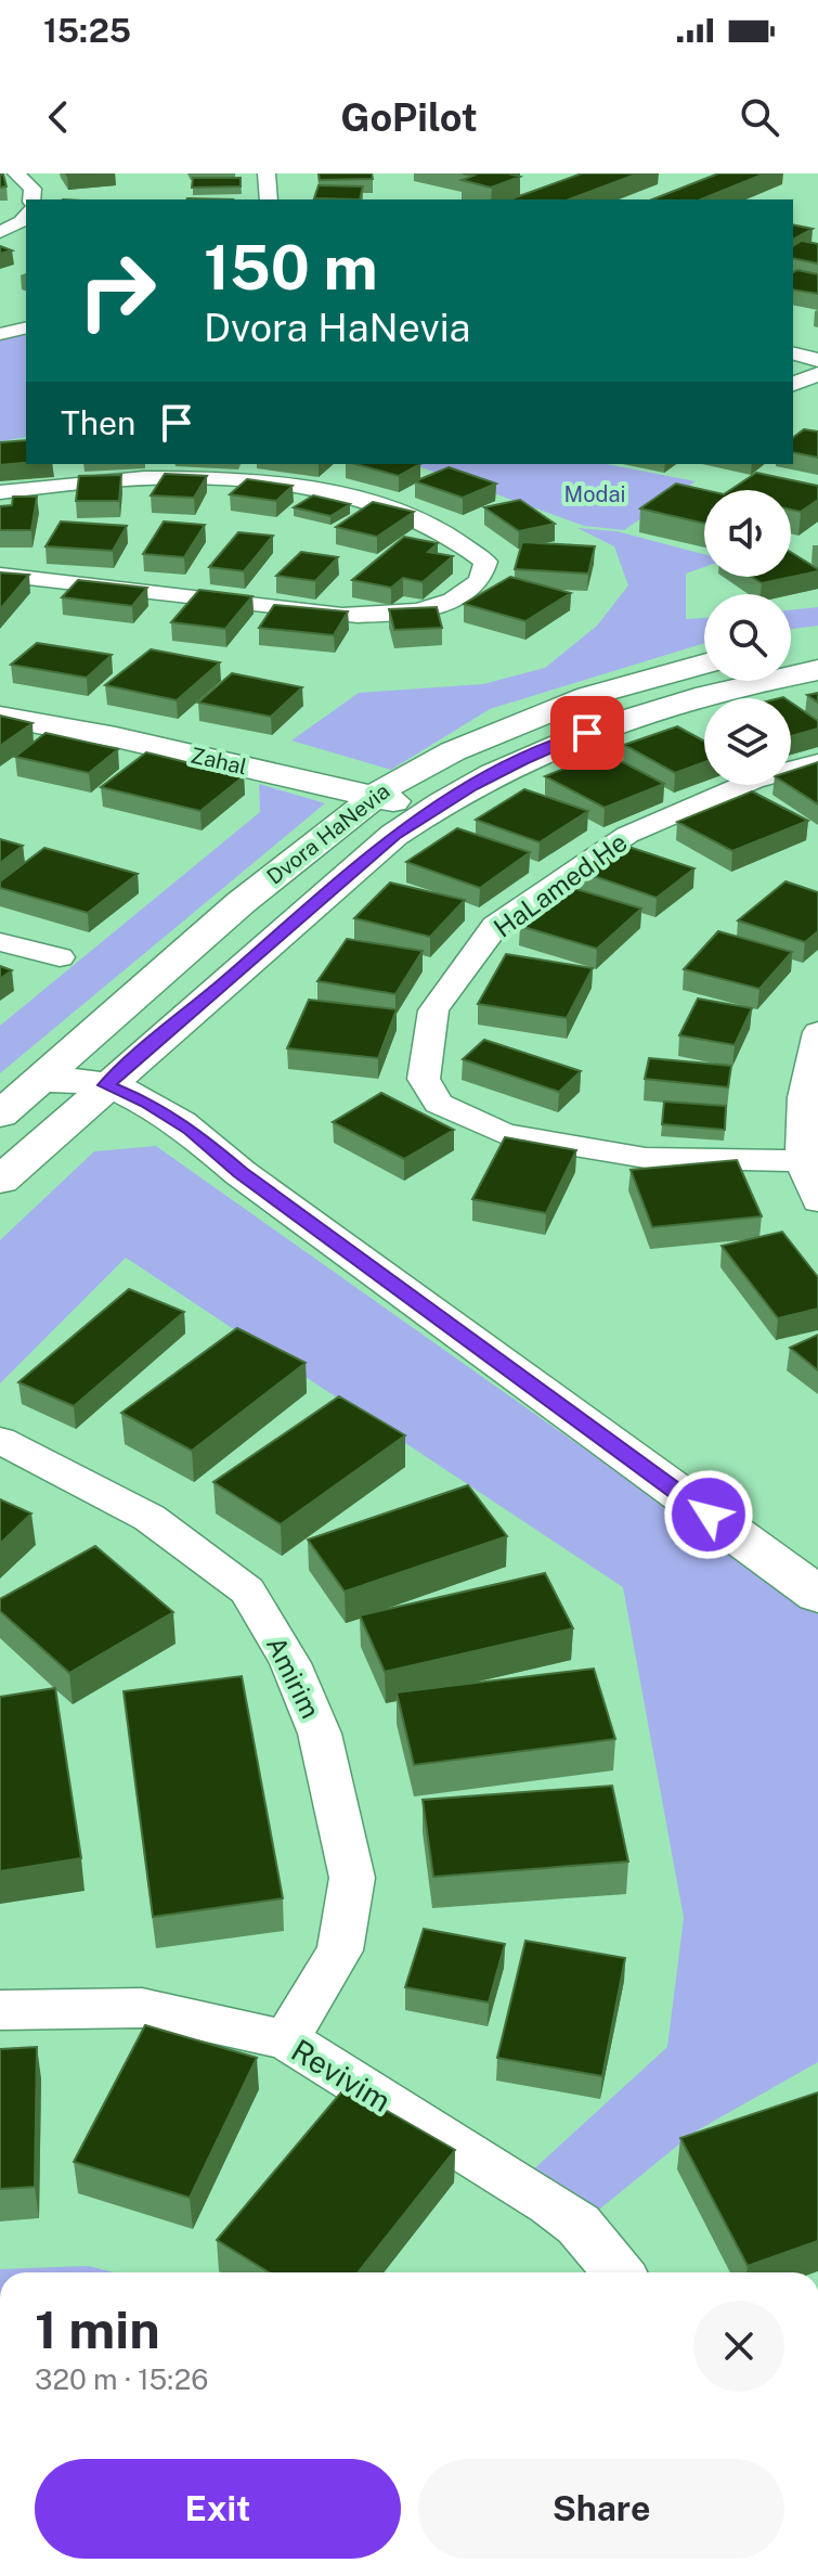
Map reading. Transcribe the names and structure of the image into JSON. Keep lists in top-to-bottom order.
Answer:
{
  "streets": {
    "street": [
      "Zahal",
      "Dvora HaNevia",
      "HaLamed He",
      "Amirim",
      "Revivim"
    ]
  },
  "crossings": [
    ["Zahal", "Dvora HaNevia"],
    ["Amirim", "Revivim"]
  ],
  "parks": ["Modai"],
  "page": {
    "status": "15:25",
    "header": "GoPilot",
    "turn": ["150 m", "Dvora HaNevia"],
    "then": "Then",
    "heading": ["1 min", "320 m · 15:26"],
    "buttons": ["Exit", "Share"]
  }
}
